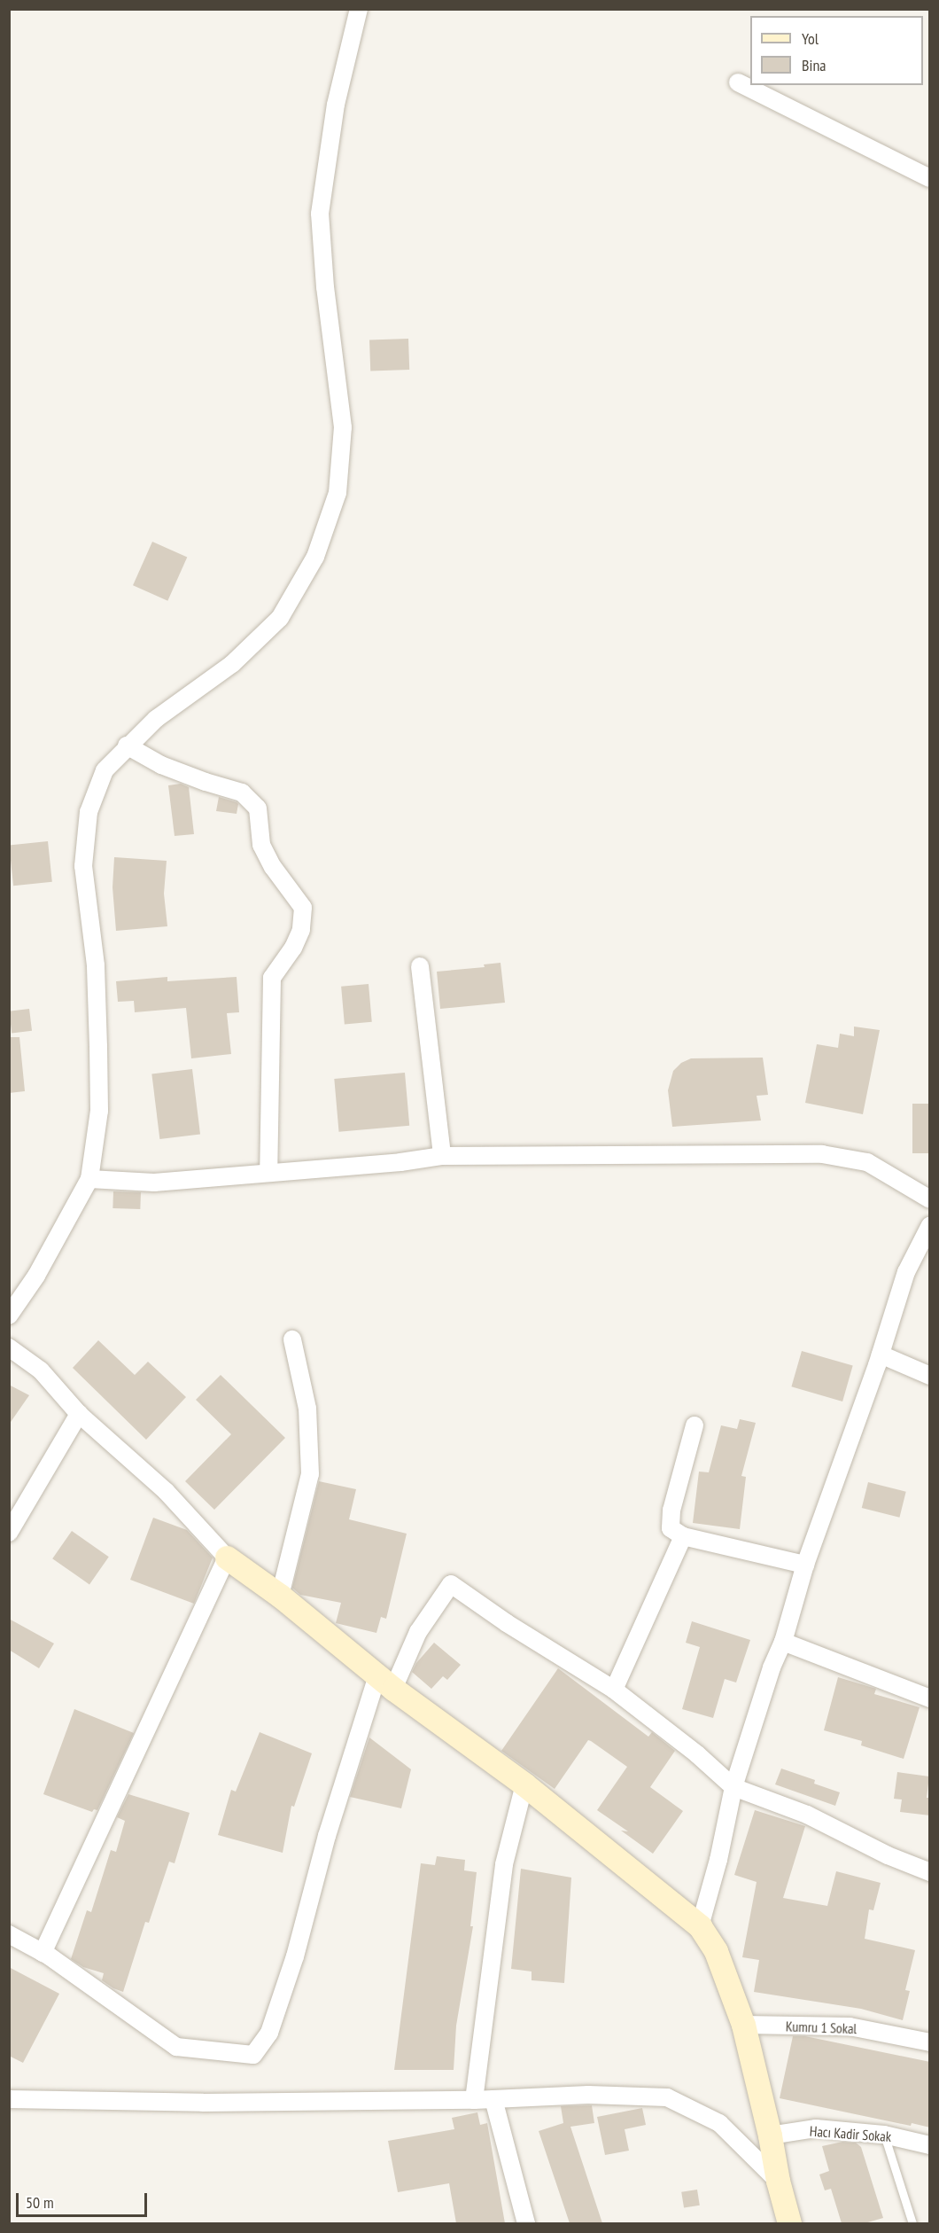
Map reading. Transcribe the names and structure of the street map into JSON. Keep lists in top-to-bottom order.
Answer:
{
  "streets": {
    "street": ["Kumru 1 Sokal", "Hacı Kadir Sokak"]
  },
  "legend": ["Yol", "Bina"],
  "scale_bar": "50 m"
}
